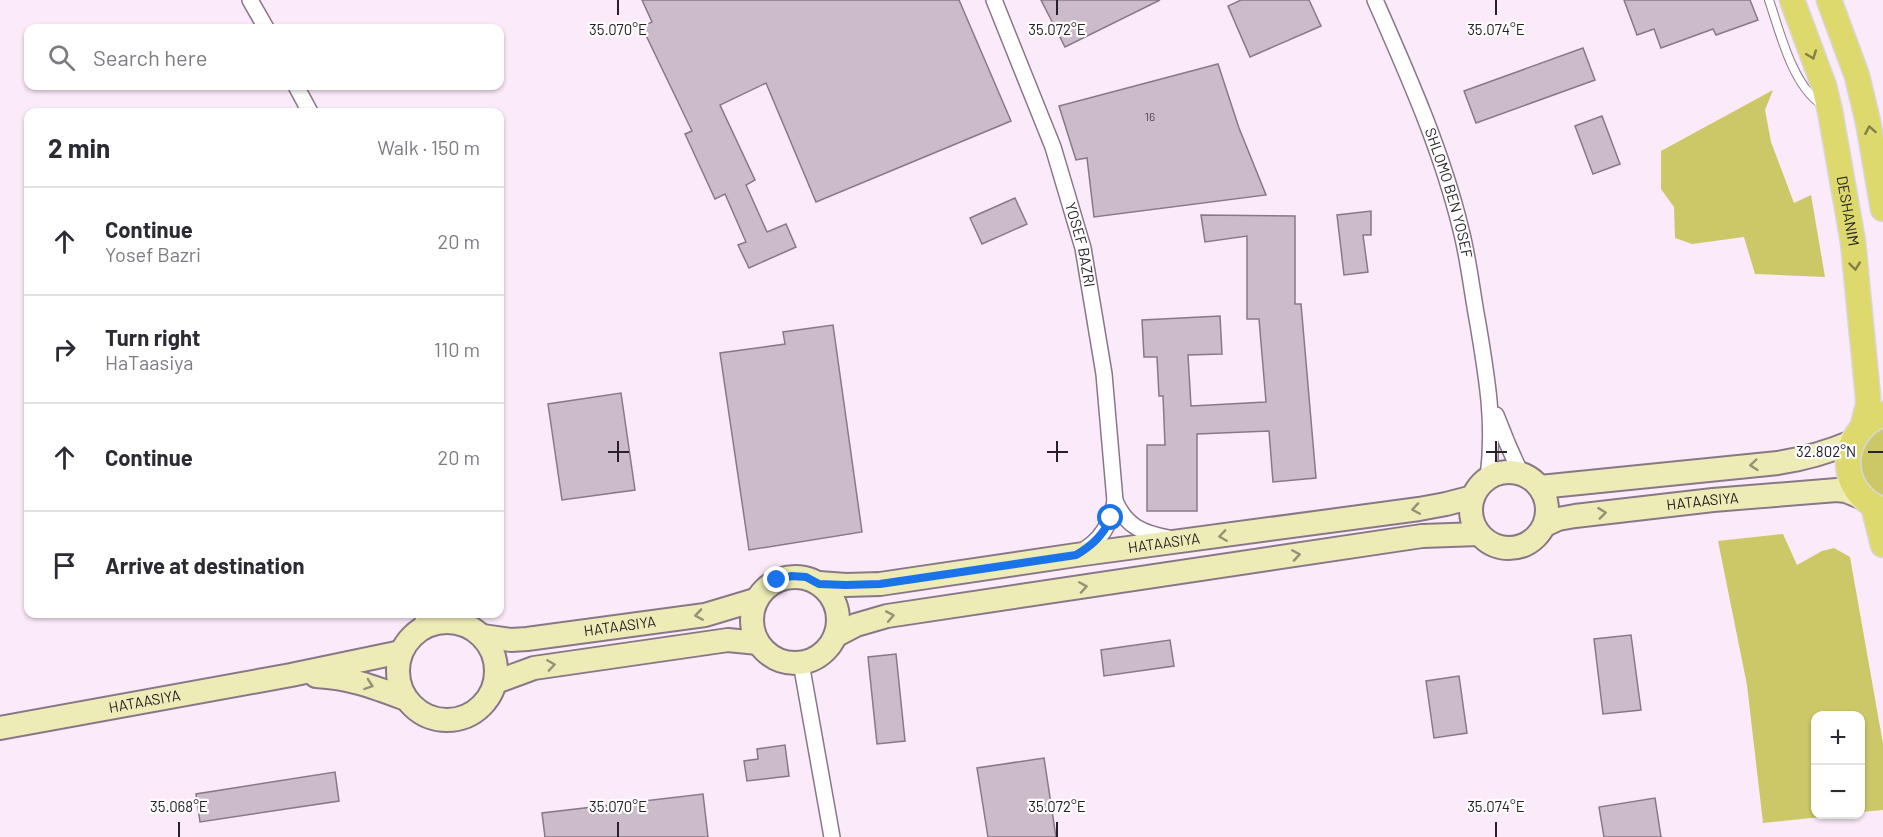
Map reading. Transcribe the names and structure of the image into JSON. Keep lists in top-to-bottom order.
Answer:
{
  "streets": {
    "main road": ["DESHANIM"],
    "street": ["SHLOMO BEN YOSEF", "YOSEF BAZRI", "HATAASIYA"]
  },
  "crossings": [
    ["SHLOMO BEN YOSEF", "HATAASIYA"],
    ["DESHANIM", "HATAASIYA"],
    ["YOSEF BAZRI", "HATAASIYA"]
  ],
  "house_numbers": ["16"],
  "page": {
    "search": "Search here",
    "heading": ["2 min", "Walk · 150 m"],
    "list": [
      ["Continue", "Yosef Bazri", "20 m"],
      ["Turn right", "HaTaasiya", "110 m"],
      ["Continue", "20 m"],
      "Arrive at destination"
    ],
    "map_buttons": ["+", "−"]
  },
  "coordinates": [
    "35.070°E",
    "35.072°E",
    "35.074°E",
    "32.802°N",
    "35.068°E"
  ]
}
